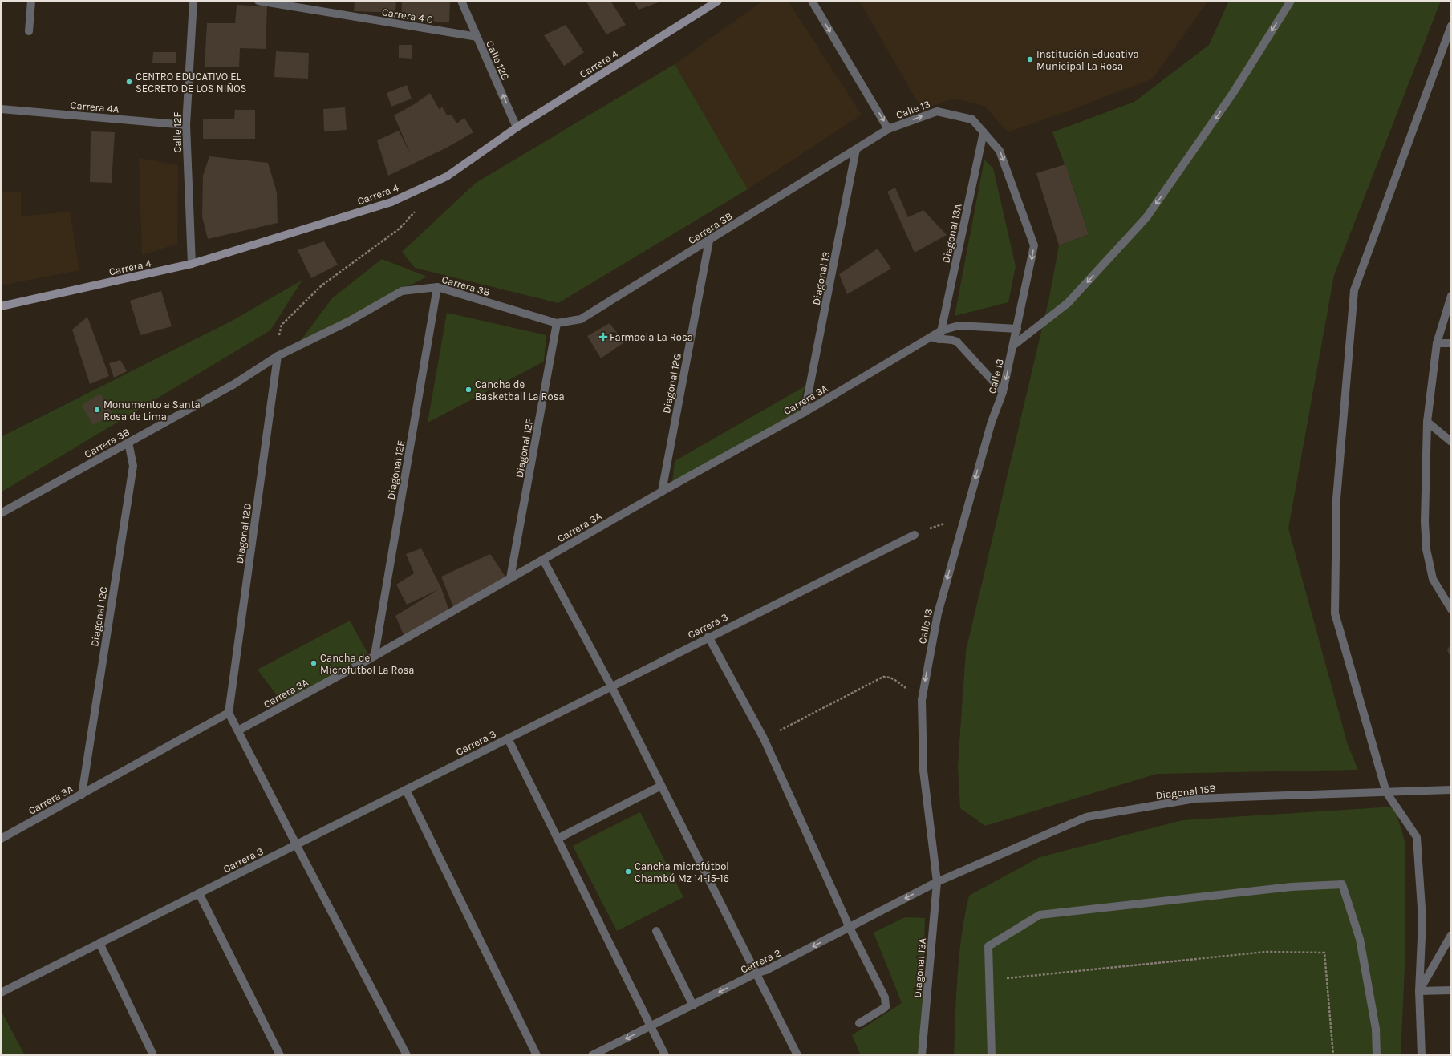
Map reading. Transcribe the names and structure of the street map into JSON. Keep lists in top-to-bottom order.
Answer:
{
  "streets": {
    "street": [
      "Carrera 4 C",
      "Calle 12G",
      "Carrera 4",
      "Carrera 4A",
      "Calle 13",
      "Calle 12F",
      "Carrera 3B",
      "Diagonal 13A",
      "Diagonal 13",
      "Diagonal 12G",
      "Carrera 3A",
      "Diagonal 12F",
      "Diagonal 12E",
      "Diagonal 12D",
      "Diagonal 12C",
      "Carrera 3",
      "Diagonal 15B",
      "Carrera 2"
    ]
  },
  "crossings": [
    ["Carrera 4 C", "Calle 12G"],
    ["Calle 12G", "Carrera 4"],
    ["Carrera 4", "Calle 12F"],
    ["Carrera 4A", "Calle 12F"],
    ["Calle 13", "Carrera 3B"],
    ["Calle 13", "Diagonal 13A"],
    ["Calle 13", "Carrera 3A"],
    ["Calle 13", "Diagonal 15B"],
    ["Calle 13", "Carrera 2"],
    ["Carrera 3B", "Diagonal 13"],
    ["Carrera 3B", "Diagonal 12G"],
    ["Carrera 3B", "Diagonal 12F"],
    ["Carrera 3B", "Diagonal 12E"],
    ["Carrera 3B", "Diagonal 12D"],
    ["Carrera 3B", "Diagonal 12C"],
    ["Diagonal 13A", "Carrera 3A"],
    ["Diagonal 13A", "Diagonal 15B"],
    ["Diagonal 13A", "Carrera 2"],
    ["Diagonal 13", "Carrera 3A"],
    ["Diagonal 12G", "Carrera 3A"],
    ["Carrera 3A", "Diagonal 12F"],
    ["Carrera 3A", "Diagonal 12E"],
    ["Carrera 3A", "Diagonal 12D"],
    ["Carrera 3A", "Diagonal 12C"],
    ["Diagonal 15B", "Carrera 2"]
  ],
  "one_way": ["Calle 12G", "Calle 13", "Carrera 2"],
  "places": {
    "other": [
      "Institución Educativa Municipal La Rosa",
      "CENTRO EDUCATIVO EL SECRETO DE LOS NIÑOS",
      "Cancha de Basketball La Rosa",
      "Monumento a Santa Rosa de Lima",
      "Cancha de Microfutbol La Rosa",
      "Cancha microfútbol Chambú Mz 14-15-16"
    ],
    "health": ["Farmacia La Rosa"]
  }
}
